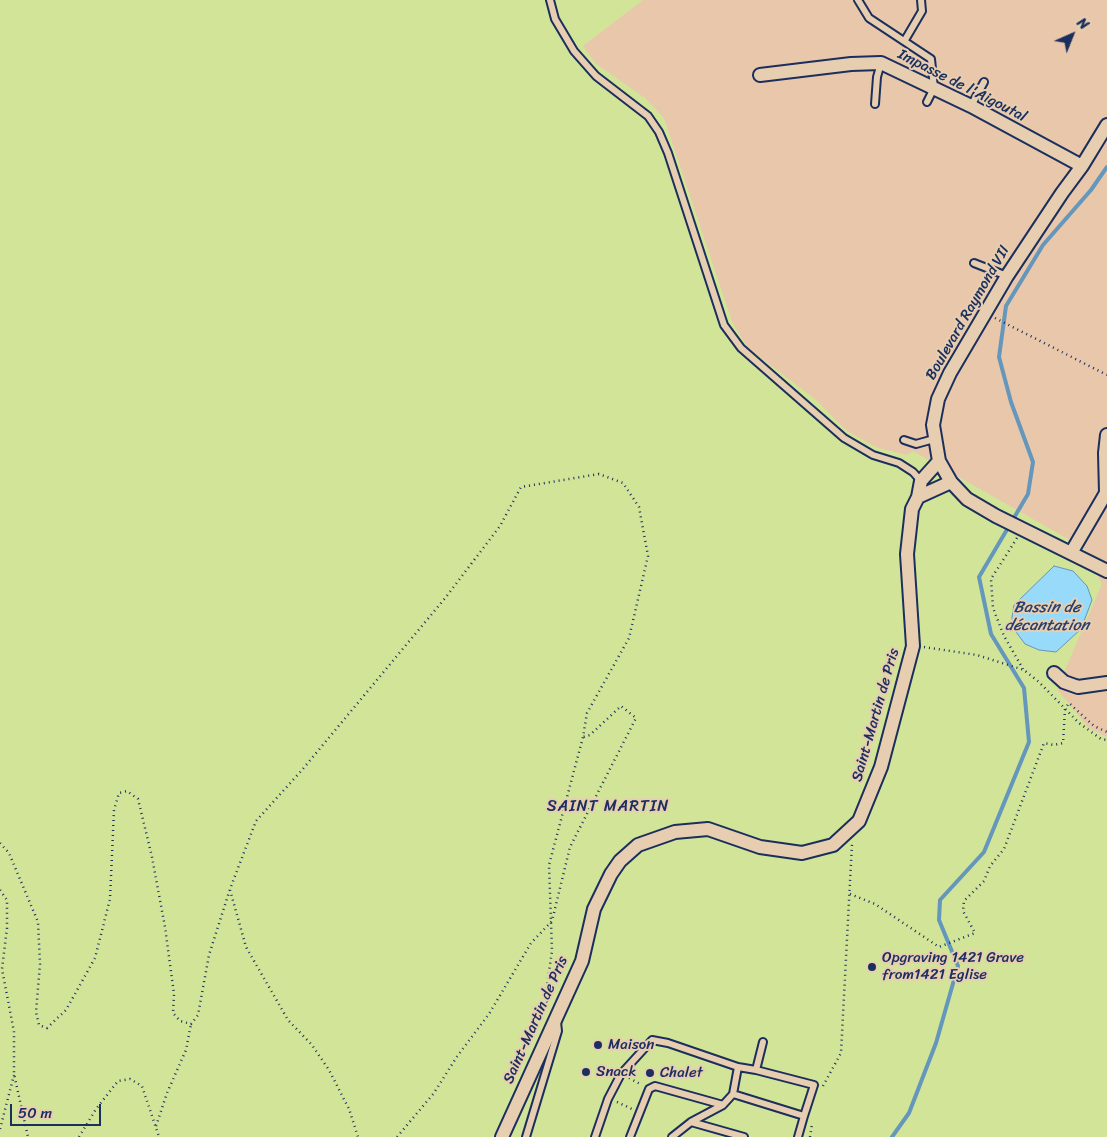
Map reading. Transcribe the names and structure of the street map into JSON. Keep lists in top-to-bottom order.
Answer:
{
  "streets": {
    "street": ["Impasse de l'Aigoutal", "Boulevard Raymond VII", "Saint-Martin de Pris"]
  },
  "crossings": [
    ["Impasse de l'Aigoutal", "Boulevard Raymond VII"]
  ],
  "districts": ["SAINT MARTIN"],
  "water": ["Bassin de décantation"],
  "places": [
    "Opgraving 1421 Grave from1421 Eglise",
    "Maison",
    "Snack",
    "Chalet"
  ],
  "scale_bar": "50 m",
  "north": "top right"
}
